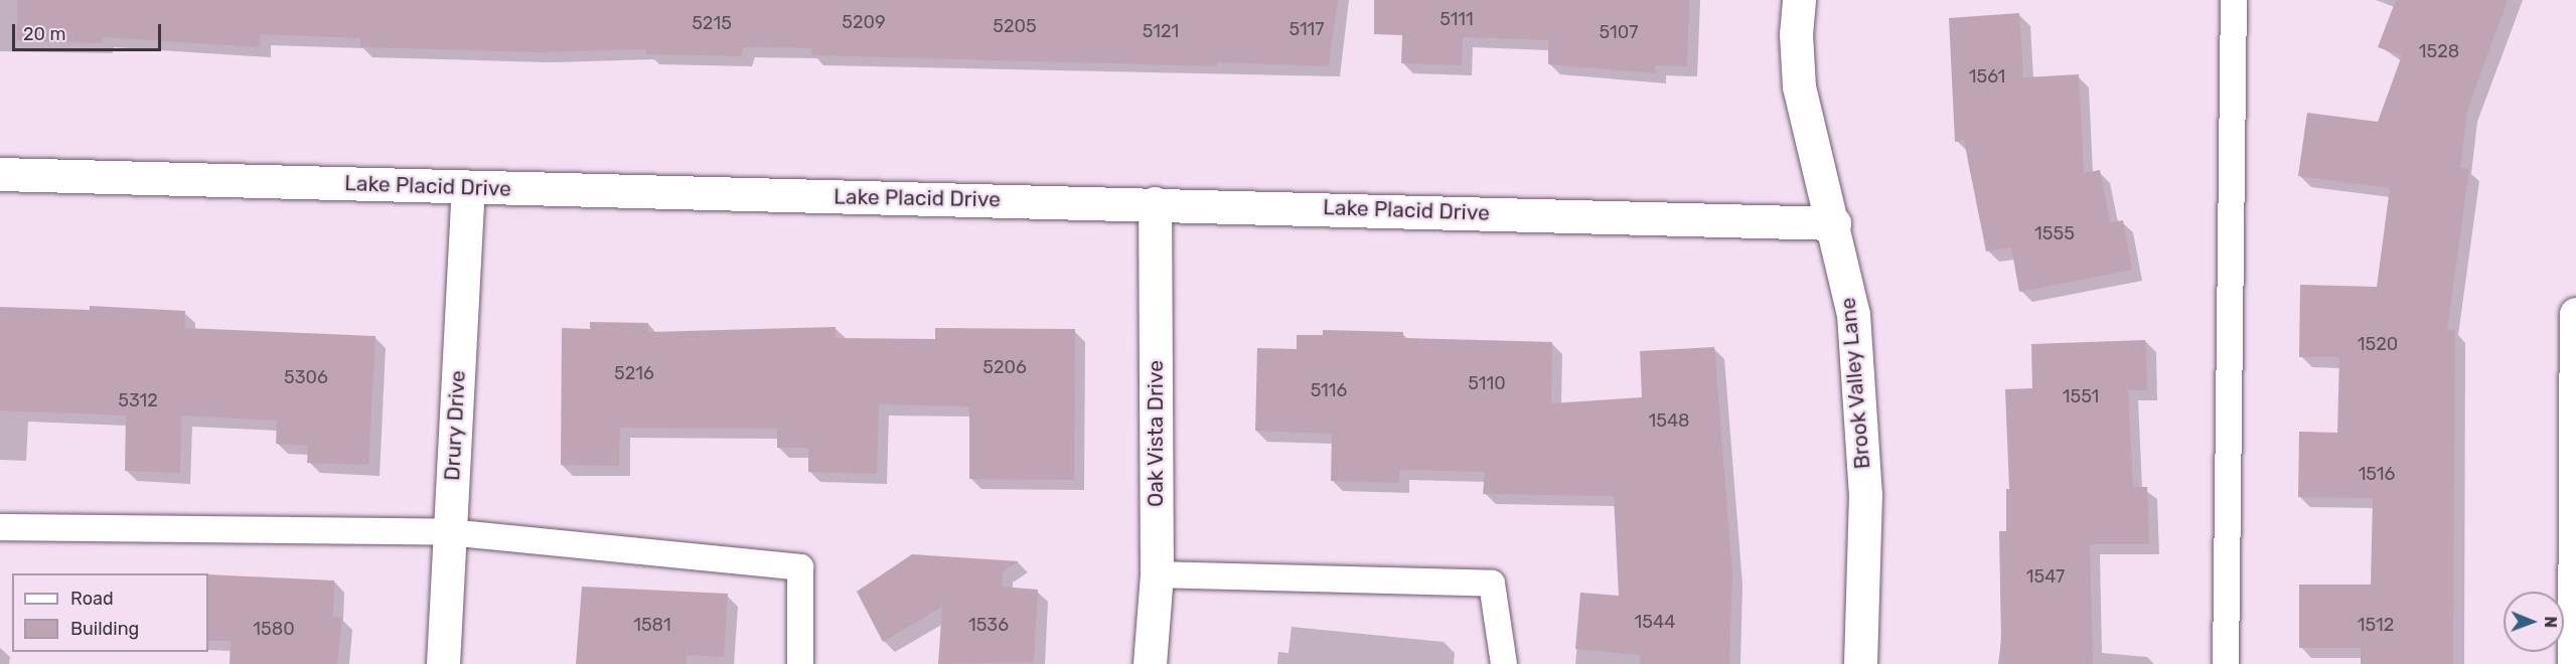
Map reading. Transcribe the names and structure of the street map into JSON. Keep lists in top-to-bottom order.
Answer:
{
  "streets": {
    "street": [
      "Lake Placid Drive",
      "Brook Valley Lane",
      "Drury Drive",
      "Oak Vista Drive"
    ]
  },
  "crossings": [
    ["Lake Placid Drive", "Brook Valley Lane"],
    ["Lake Placid Drive", "Drury Drive"],
    ["Lake Placid Drive", "Oak Vista Drive"]
  ],
  "house_numbers": [
    "5111",
    "5209",
    "5215",
    "5205",
    "5117",
    "5121",
    "5107",
    "1528",
    "1561",
    "1555",
    "1520",
    "5206",
    "5216",
    "5306",
    "5110",
    "5116",
    "1551",
    "5312",
    "1548",
    "1516",
    "1547",
    "1544",
    "1581",
    "1536",
    "1512",
    "1580"
  ],
  "legend": ["Road", "Building"],
  "scale_bar": "20 m",
  "north": "right"
}
